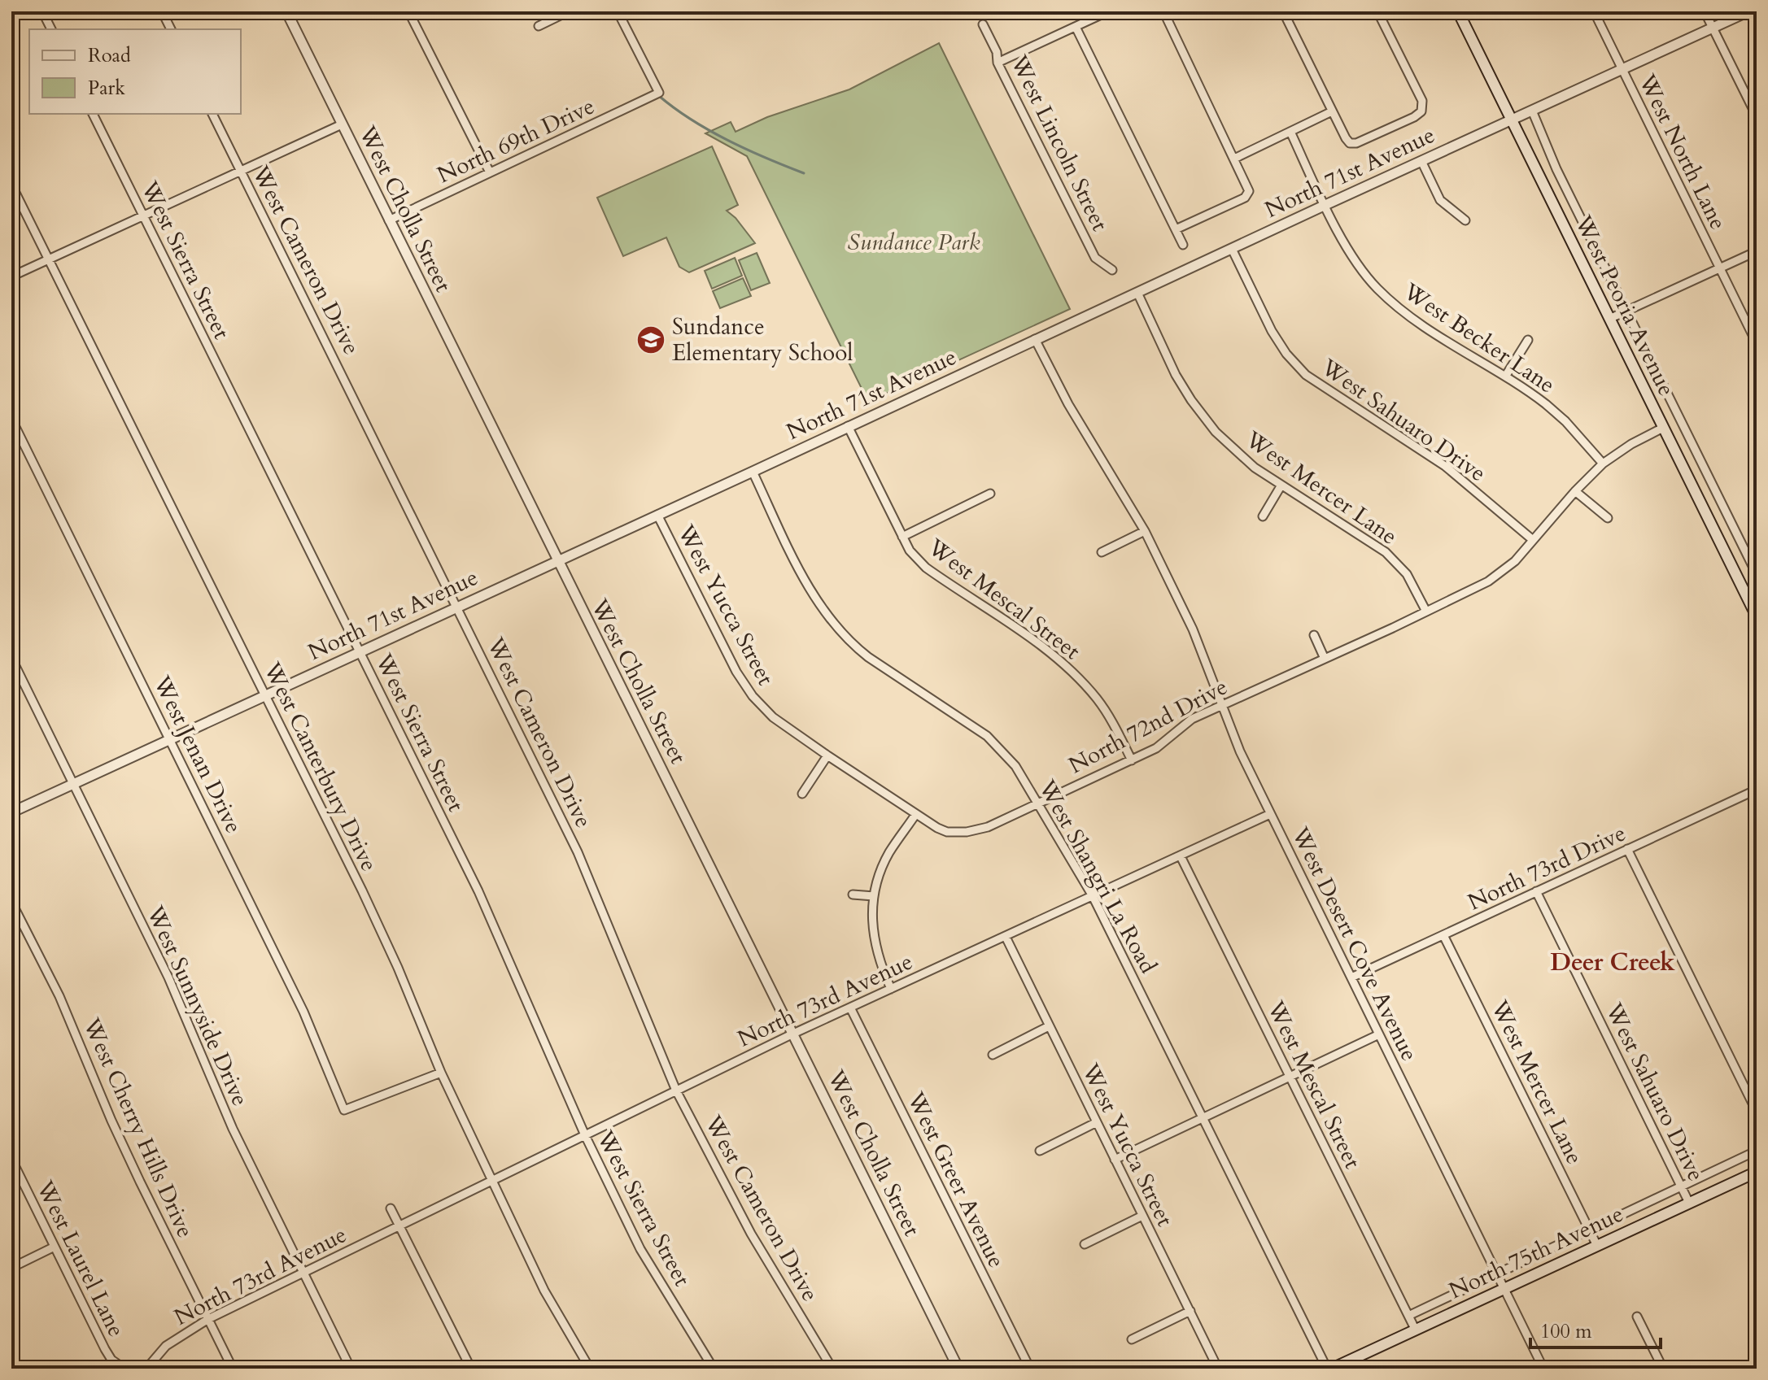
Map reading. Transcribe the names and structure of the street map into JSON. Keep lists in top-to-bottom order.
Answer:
{
  "streets": {
    "main road": ["West Peoria Avenue", "North 75th Avenue"],
    "street": [
      "North 69th Drive",
      "West Lincoln Street",
      "West North Lane",
      "North 71st Avenue",
      "West Cholla Street",
      "West Sierra Street",
      "West Cameron Drive",
      "West Becker Lane",
      "West Sahuaro Drive",
      "West Mercer Lane",
      "West Mescal Street",
      "West Yucca Street",
      "North 72nd Drive",
      "West Jenan Drive",
      "West Canterbury Drive",
      "North 73rd Drive",
      "West Shangri La Road",
      "West Desert Cove Avenue",
      "North 73rd Avenue",
      "West Sunnyside Drive",
      "West Cherry Hills Drive",
      "West Greer Avenue",
      "West Laurel Lane"
    ]
  },
  "crossings": [
    ["North 69th Drive", "West Cholla Street"],
    ["West North Lane", "North 71st Avenue"],
    ["North 71st Avenue", "West Cholla Street"],
    ["North 71st Avenue", "West Sierra Street"],
    ["North 71st Avenue", "West Cameron Drive"],
    ["North 71st Avenue", "West Peoria Avenue"],
    ["North 71st Avenue", "West Becker Lane"],
    ["North 71st Avenue", "West Sahuaro Drive"],
    ["North 71st Avenue", "West Mercer Lane"],
    ["North 71st Avenue", "West Mescal Street"],
    ["North 71st Avenue", "West Yucca Street"],
    ["North 71st Avenue", "West Jenan Drive"],
    ["North 71st Avenue", "West Canterbury Drive"],
    ["North 71st Avenue", "West Shangri La Road"],
    ["North 71st Avenue", "West Desert Cove Avenue"],
    ["North 71st Avenue", "West Sunnyside Drive"],
    ["West Cholla Street", "North 73rd Avenue"],
    ["West Sierra Street", "North 73rd Avenue"],
    ["West Cameron Drive", "North 73rd Avenue"],
    ["West Peoria Avenue", "North 72nd Drive"],
    ["West Becker Lane", "North 72nd Drive"],
    ["West Sahuaro Drive", "North 72nd Drive"],
    ["West Sahuaro Drive", "North 73rd Drive"],
    ["West Sahuaro Drive", "North 75th Avenue"],
    ["West Mercer Lane", "North 72nd Drive"],
    ["West Mercer Lane", "North 73rd Drive"],
    ["West Mercer Lane", "North 75th Avenue"],
    ["West Mescal Street", "North 72nd Drive"],
    ["West Mescal Street", "North 73rd Avenue"],
    ["West Mescal Street", "North 75th Avenue"],
    ["West Yucca Street", "North 72nd Drive"],
    ["West Yucca Street", "North 73rd Avenue"],
    ["North 72nd Drive", "West Shangri La Road"],
    ["North 72nd Drive", "West Desert Cove Avenue"],
    ["West Jenan Drive", "West Canterbury Drive"],
    ["West Canterbury Drive", "North 73rd Avenue"],
    ["North 73rd Drive", "West Desert Cove Avenue"],
    ["West Shangri La Road", "North 73rd Avenue"],
    ["West Shangri La Road", "North 75th Avenue"],
    ["West Desert Cove Avenue", "North 73rd Avenue"],
    ["West Desert Cove Avenue", "North 75th Avenue"],
    ["North 73rd Avenue", "West Sunnyside Drive"],
    ["North 73rd Avenue", "West Cherry Hills Drive"],
    ["North 73rd Avenue", "West Greer Avenue"]
  ],
  "districts": ["Deer Creek"],
  "parks": ["Sundance Park"],
  "places": {
    "school or university": ["Sundance Elementary School"]
  },
  "legend": ["Road", "Park"],
  "scale_bar": "100 m"
}
